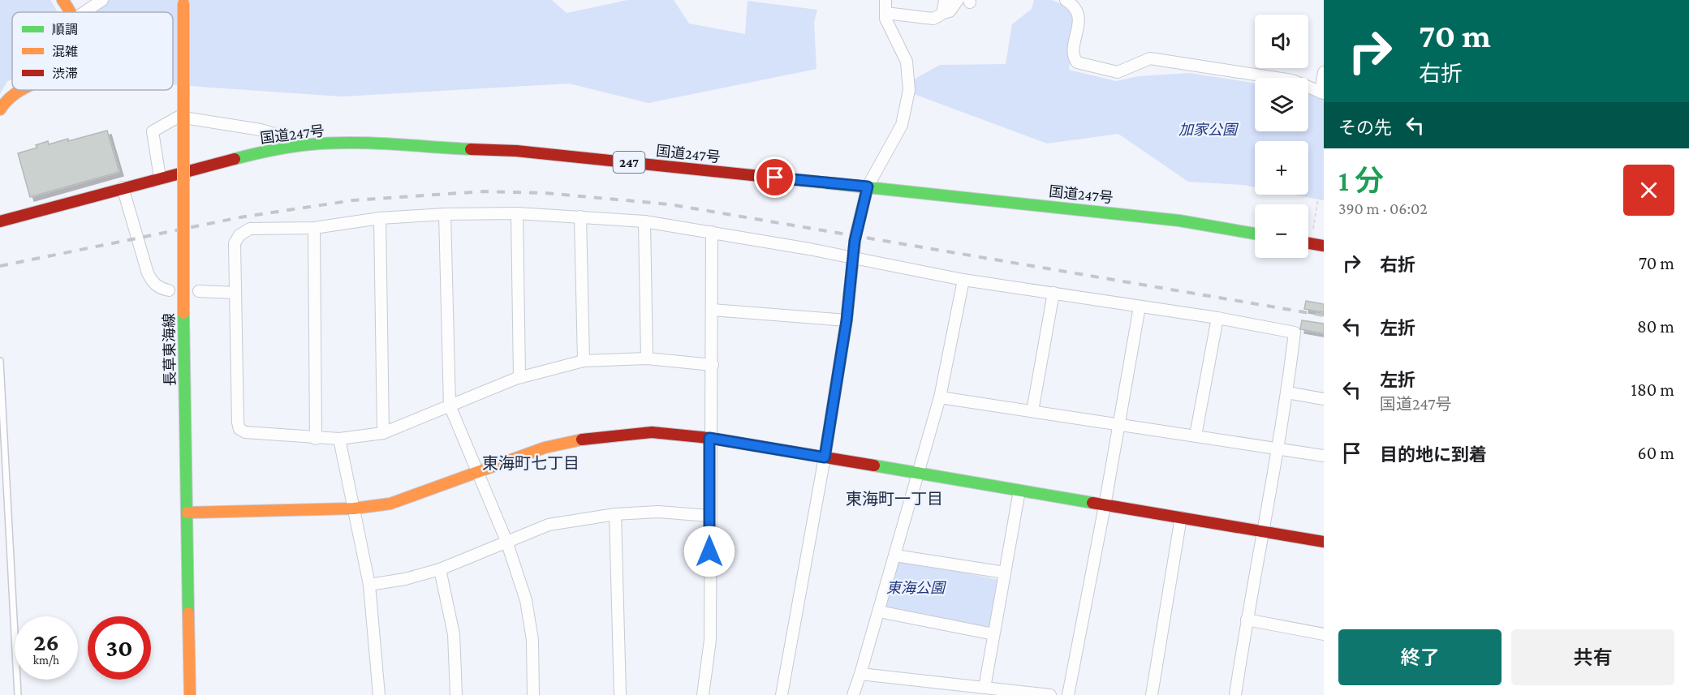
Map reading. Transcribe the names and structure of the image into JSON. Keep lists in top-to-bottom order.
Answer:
{
  "streets": {
    "main road": ["国道247号", "247", "長草東海線"]
  },
  "districts": ["東海町七丁目", "東海町一丁目"],
  "parks": ["加家公園", "東海公園"],
  "legend": ["順調", "混雑", "渋滞"],
  "page": {
    "turn": ["70 m", "右折"],
    "map_buttons": ["+", "−"],
    "then": "その先",
    "heading": ["1 分", "390 m · 06:02"],
    "list": [
      {
        "name": "右折",
        "value": "70 m"
      },
      {
        "name": "左折",
        "value": "80 m"
      },
      {
        "name": "左折",
        "note": "国道247号",
        "value": "180 m"
      },
      {
        "name": "目的地に到着",
        "value": "60 m"
      }
    ],
    "speed": "26 km/h",
    "limit": "30",
    "buttons": ["終了", "共有"]
  }
}
